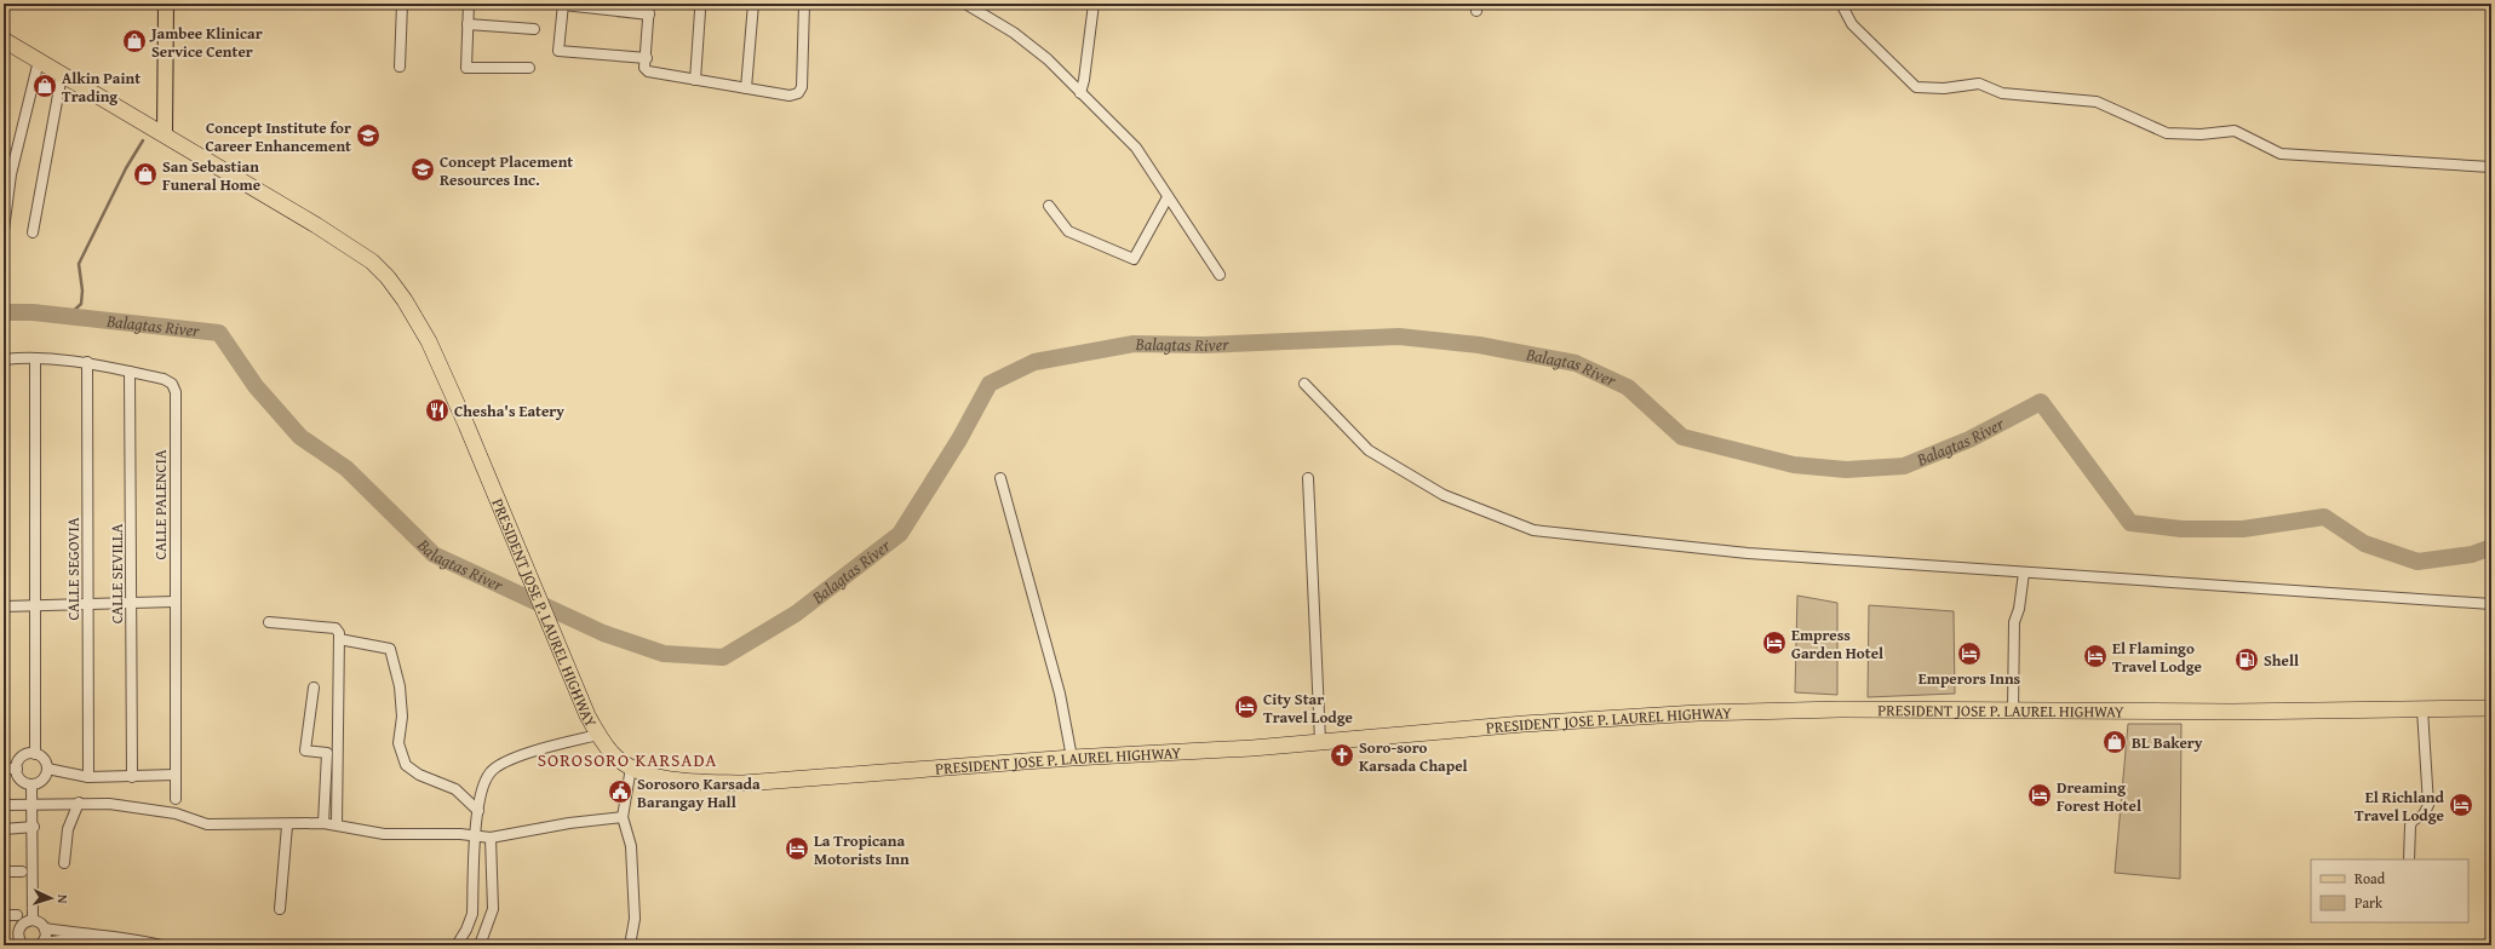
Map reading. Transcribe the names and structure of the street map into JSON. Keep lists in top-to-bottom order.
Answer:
{
  "streets": {
    "highway": ["PRESIDENT JOSE P. LAUREL HIGHWAY"],
    "street": ["CALLE PALENCIA", "CALLE SEGOVIA", "CALLE SEVILLA"]
  },
  "crossings": [
    ["CALLE PALENCIA", "CALLE SEGOVIA"],
    ["CALLE PALENCIA", "CALLE SEVILLA"]
  ],
  "districts": ["SOROSORO KARSADA"],
  "water": ["Balagtas River"],
  "places": {
    "shop": [
      "Jambee Klinicar Service Center",
      "Alkin Paint Trading",
      "San Sebastian Funeral Home",
      "BL Bakery"
    ],
    "school or university": ["Concept Institute for Career Enhancement", "Concept Placement Resources Inc."],
    "restaurant": ["Chesha's Eatery"],
    "hotel": [
      "Empress Garden Hotel",
      "Emperors Inns",
      "El Flamingo Travel Lodge",
      "City Star Travel Lodge",
      "Dreaming Forest Hotel",
      "El Richland Travel Lodge",
      "La Tropicana Motorists Inn"
    ],
    "fuel station": ["Shell"],
    "church": ["Soro-soro Karsada Chapel"],
    "public building": ["Sorosoro Karsada Barangay Hall"]
  },
  "legend": ["Road", "Park"],
  "north": "right"
}
